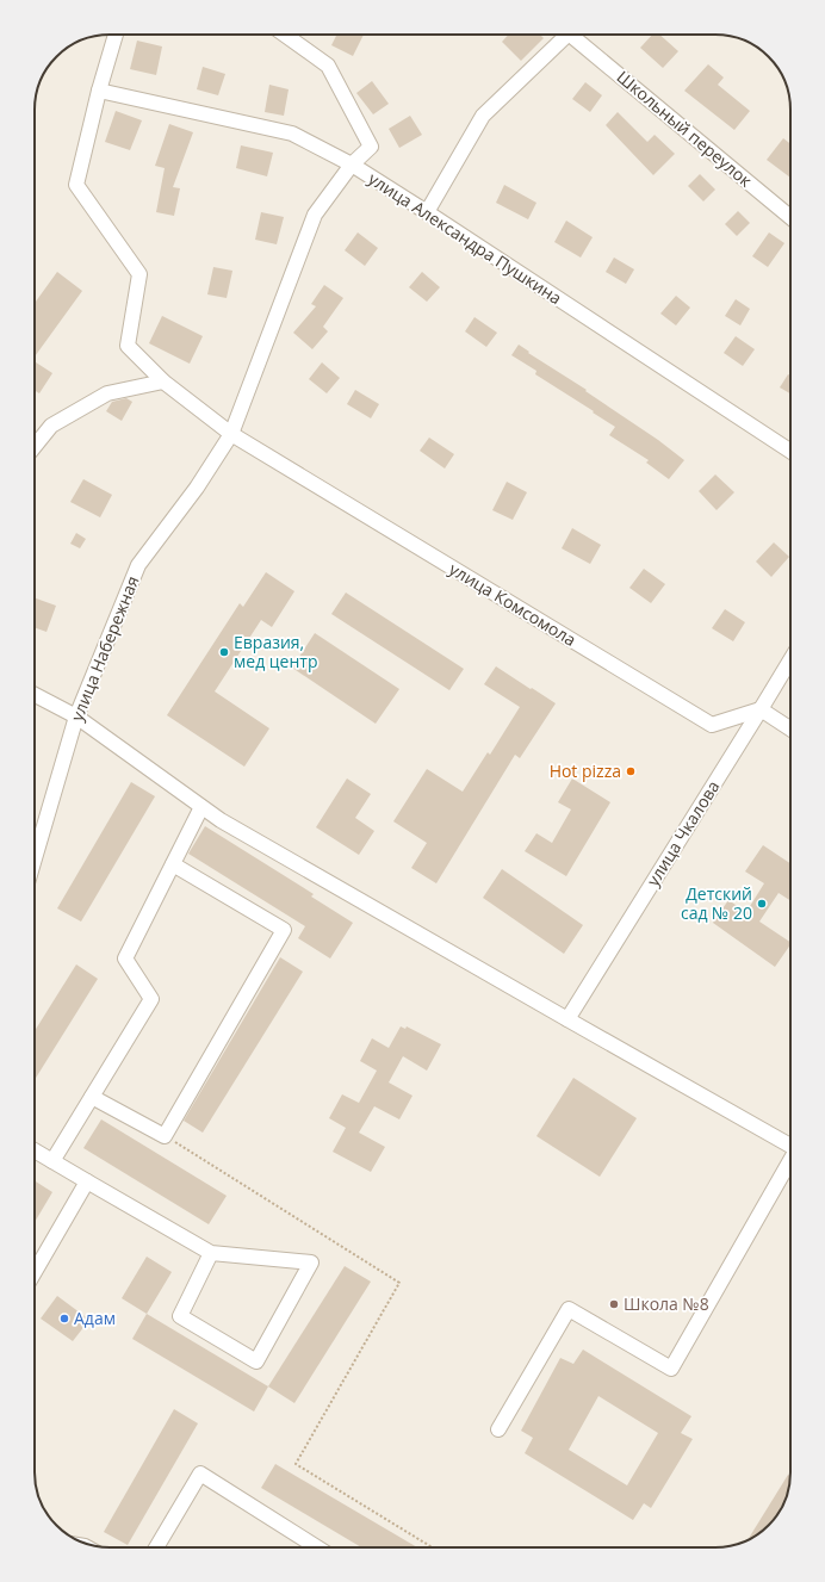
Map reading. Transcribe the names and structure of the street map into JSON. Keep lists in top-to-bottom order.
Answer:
{
  "streets": {
    "street": [
      "Школьный переулок",
      "улица Александра Пушкина",
      "улица Комсомола",
      "улица Набережная",
      "улица Чкалова"
    ]
  },
  "crossings": [
    ["улица Александра Пушкина", "улица Комсомола"],
    ["улица Александра Пушкина", "улица Набережная"],
    ["улица Комсомола", "улица Набережная"],
    ["улица Комсомола", "улица Чкалова"]
  ],
  "places": [
    "Евразия, мед центр",
    "Hot pizza",
    "Детский сад № 20",
    "Школа №8",
    "Адам"
  ]
}
